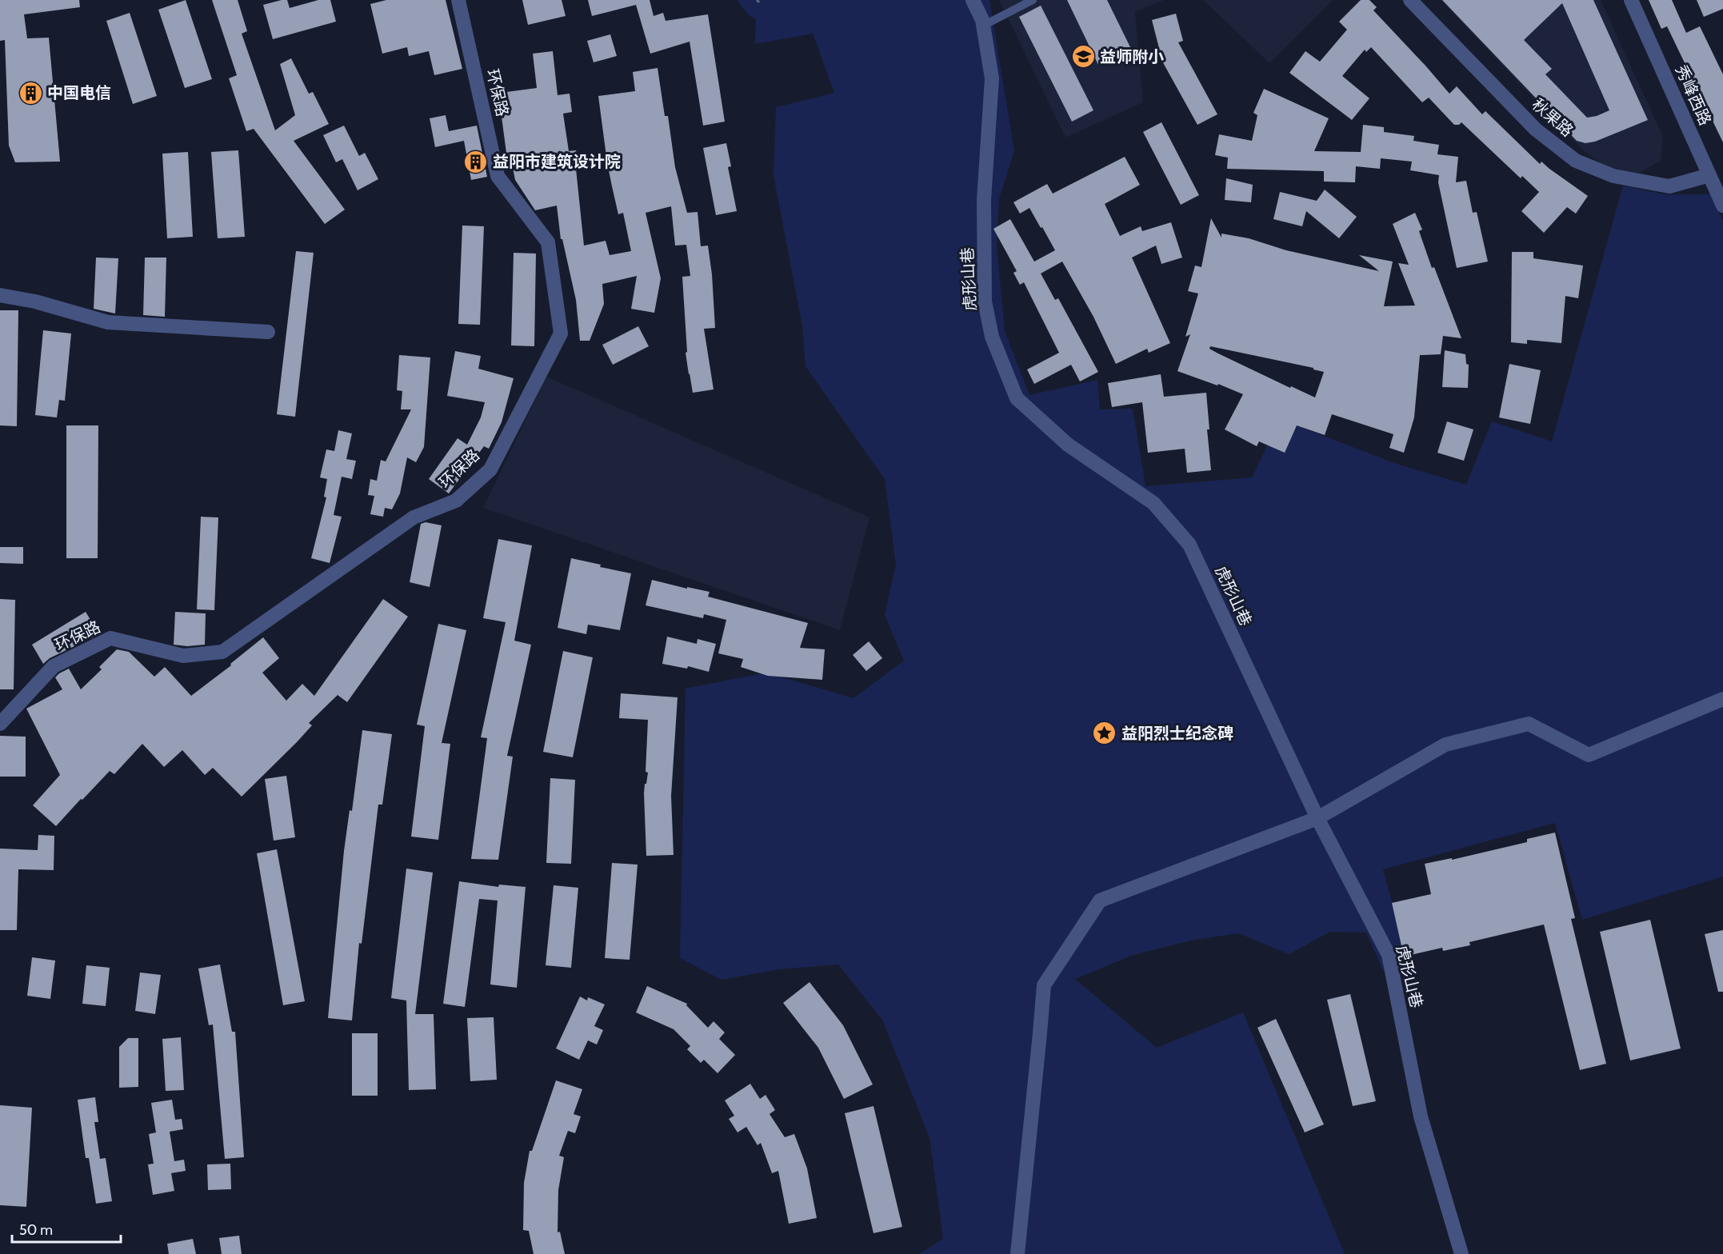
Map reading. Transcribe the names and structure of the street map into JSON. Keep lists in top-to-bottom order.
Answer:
{
  "streets": {
    "street": [
      "环保路",
      "秀峰西路",
      "秋果路",
      "虎形山巷"
    ]
  },
  "crossings": [
    ["秀峰西路", "秋果路"]
  ],
  "places": {
    "school or university": ["益师附小"],
    "building": ["中国电信", "益阳市建筑设计院"],
    "place": ["益阳烈士纪念碑"]
  },
  "scale_bar": "50 m"
}
